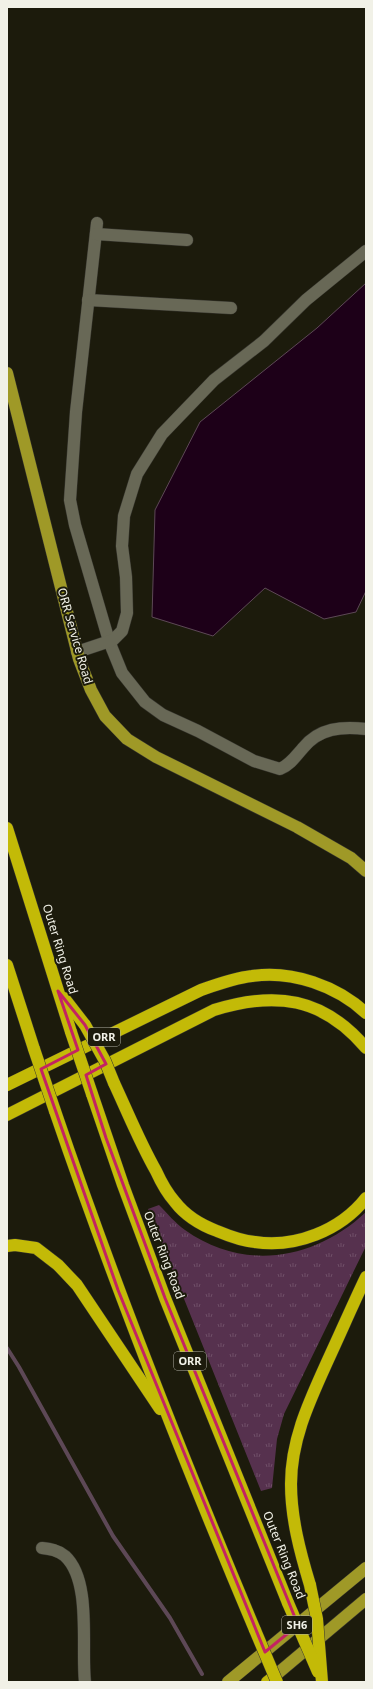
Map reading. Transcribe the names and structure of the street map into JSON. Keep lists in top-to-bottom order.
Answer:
{
  "streets": {
    "highway": ["Outer Ring Road", "ORR"],
    "main road": ["ORR Service Road", "SH6"]
  }
}
